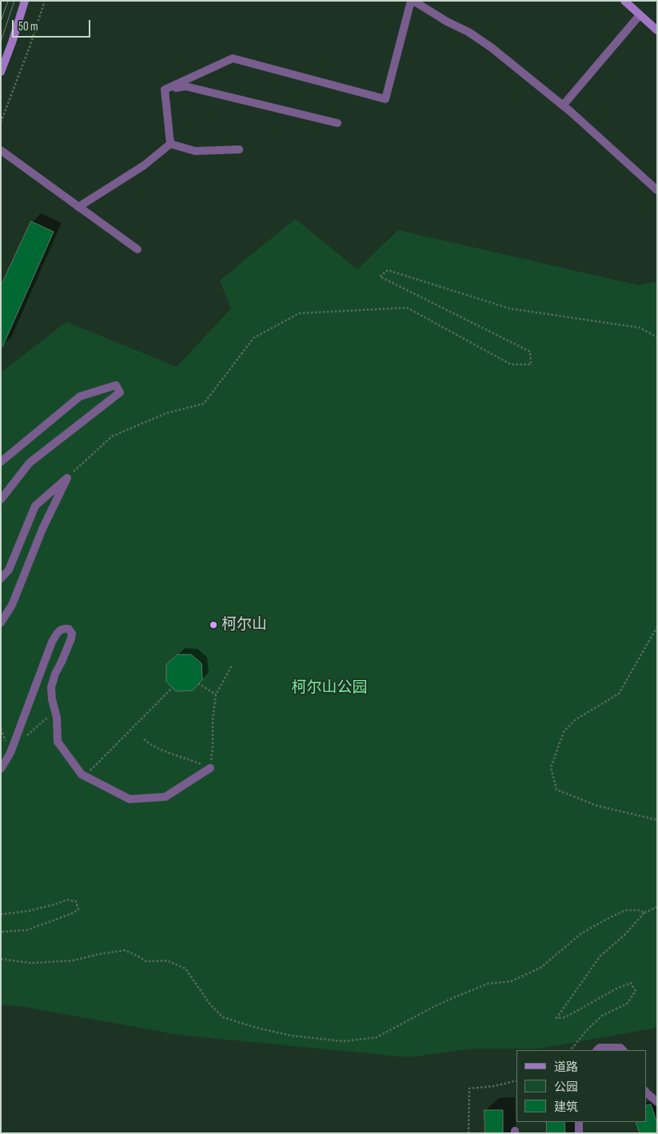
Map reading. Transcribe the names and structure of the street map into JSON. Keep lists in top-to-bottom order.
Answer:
{
  "parks": ["柯尔山公园"],
  "places": ["柯尔山"],
  "legend": ["道路", "公园", "建筑"],
  "scale_bar": "50 m"
}
